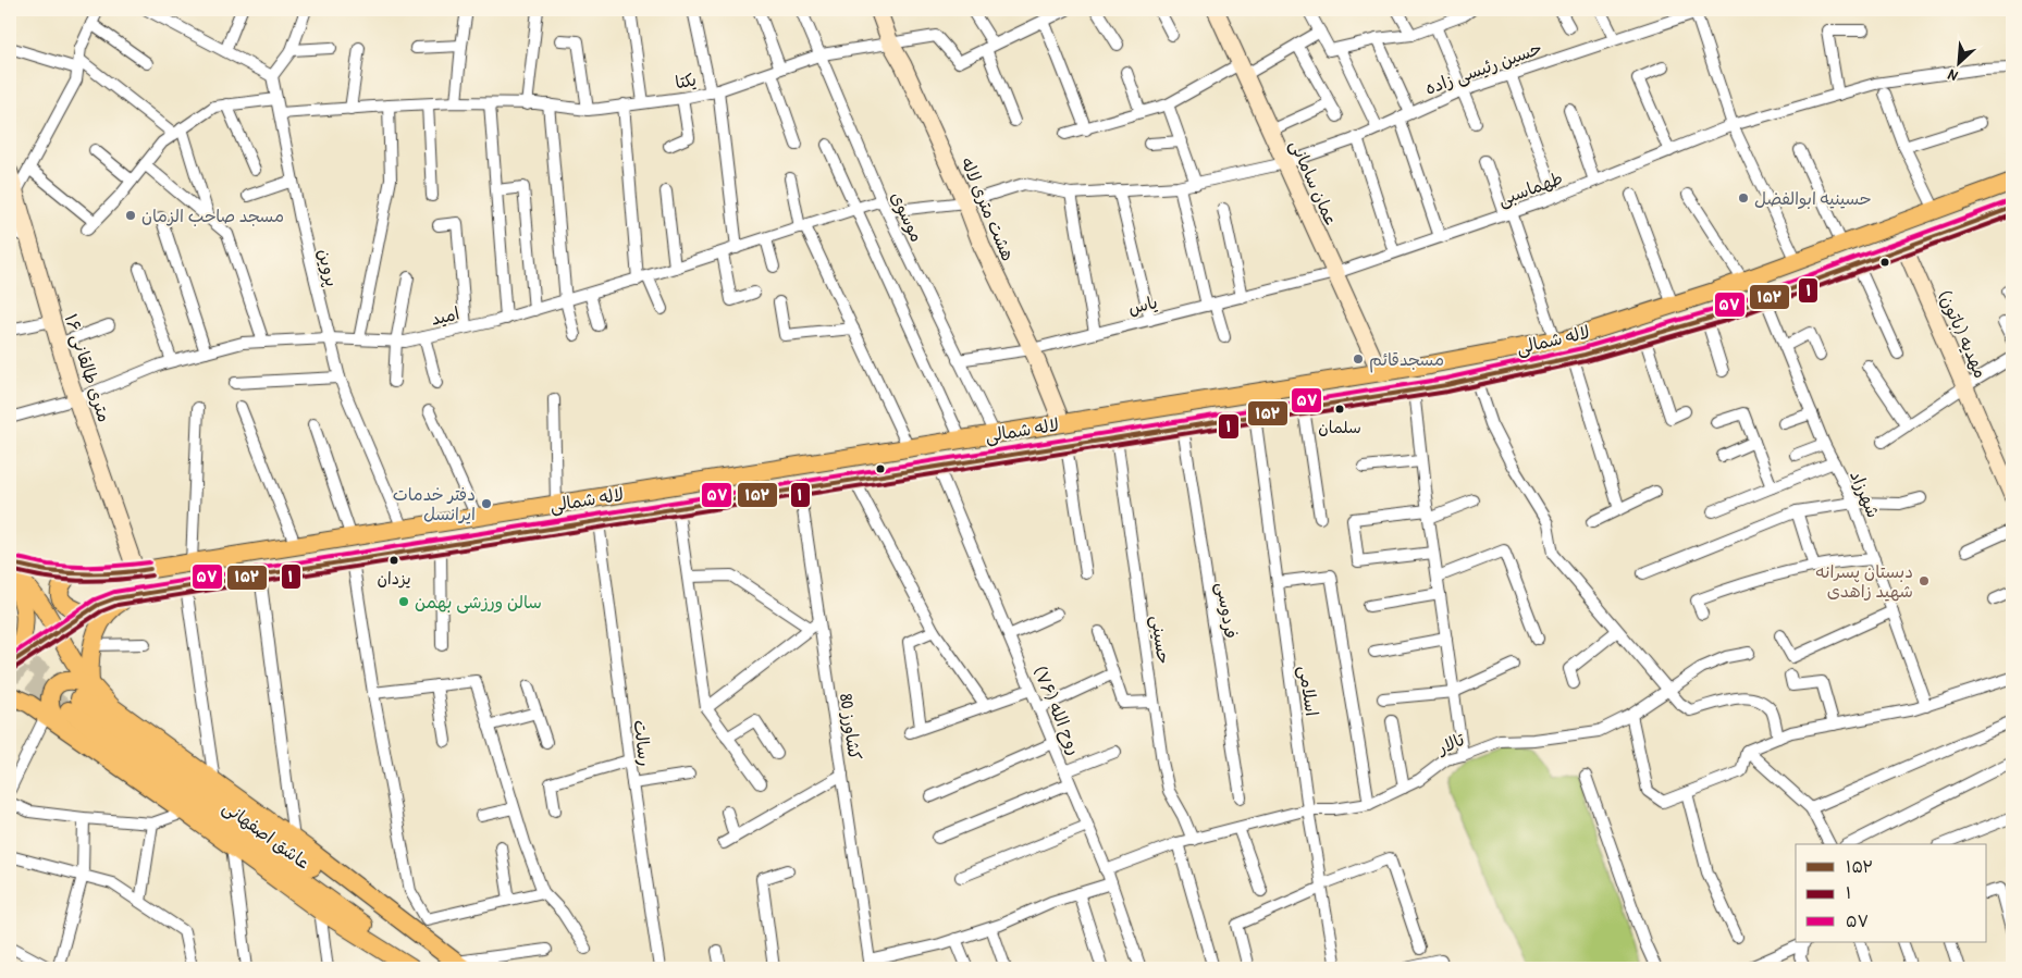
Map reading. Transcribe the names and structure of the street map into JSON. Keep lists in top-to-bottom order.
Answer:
{
  "streets": {
    "main road": ["لاله شمالی", "عاشق اصفهانی"],
    "street": [
      "حسین رئیسی زاده",
      "یکتا",
      "عمان سامانی",
      "طهماسبی",
      "هشت متری لاله",
      "موسوی",
      "پروین",
      "یاس",
      "امید",
      "مهدیه (باتون)",
      "۱۶ متری طالقانی",
      "شهرزاد",
      "فردوسی",
      "حسینی",
      "اسلامی",
      "روح الله (۷۶)",
      "کشاورز 80",
      "رسالت",
      "تالار"
    ]
  },
  "crossings": [
    ["حسین رئیسی زاده", "عمان سامانی"],
    ["حسین رئیسی زاده", "هشت متری لاله"],
    ["حسین رئیسی زاده", "موسوی"],
    ["یکتا", "هشت متری لاله"],
    ["یکتا", "موسوی"],
    ["یکتا", "پروین"],
    ["عمان سامانی", "طهماسبی"],
    ["عمان سامانی", "یاس"],
    ["عمان سامانی", "لاله شمالی"],
    ["طهماسبی", "یاس"],
    ["هشت متری لاله", "یاس"],
    ["هشت متری لاله", "لاله شمالی"],
    ["موسوی", "یاس"],
    ["موسوی", "امید"],
    ["موسوی", "لاله شمالی"],
    ["پروین", "امید"],
    ["پروین", "لاله شمالی"],
    ["امید", "۱۶ متری طالقانی"],
    ["مهدیه (باتون)", "لاله شمالی"],
    ["لاله شمالی", "۱۶ متری طالقانی"],
    ["لاله شمالی", "شهرزاد"],
    ["لاله شمالی", "فردوسی"],
    ["لاله شمالی", "حسینی"],
    ["لاله شمالی", "اسلامی"],
    ["لاله شمالی", "روح الله (۷۶)"],
    ["لاله شمالی", "کشاورز 80"],
    ["لاله شمالی", "رسالت"],
    ["حسینی", "تالار"],
    ["اسلامی", "تالار"],
    ["روح الله (۷۶)", "تالار"]
  ],
  "places": [
    "حسینیه ابوالفضل",
    "مسجد صاحب الزمان",
    "مسجدقائم",
    "سلمان",
    "دفتر خدمات ایرانسل",
    "یزدان",
    "دبستان پسرانه شهید زاهدی",
    "سالن ورزشی بهمن"
  ],
  "lines": ["transit line ۵۷", "transit line ۱۵۲", "transit line ۱"],
  "legend": ["۱۵۲", "۱", "۵۷"],
  "north": "bottom left"
}
